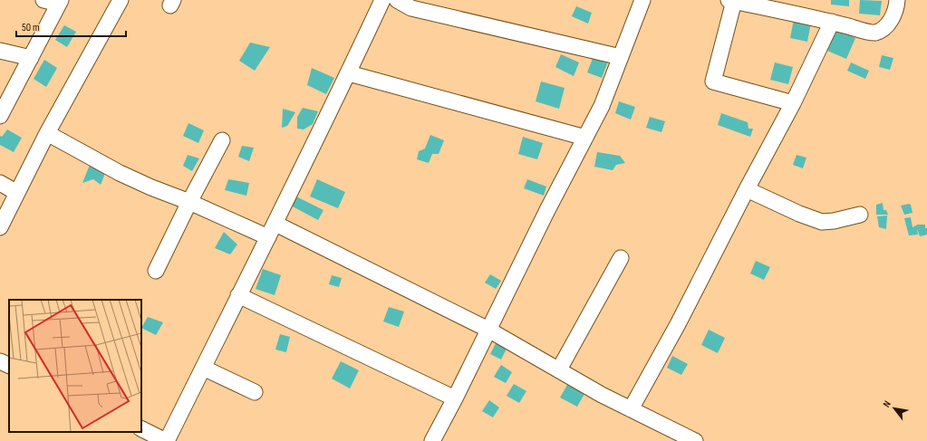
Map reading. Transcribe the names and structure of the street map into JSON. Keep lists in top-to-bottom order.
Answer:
{
  "scale_bar": "50 m",
  "north": "top left"
}
